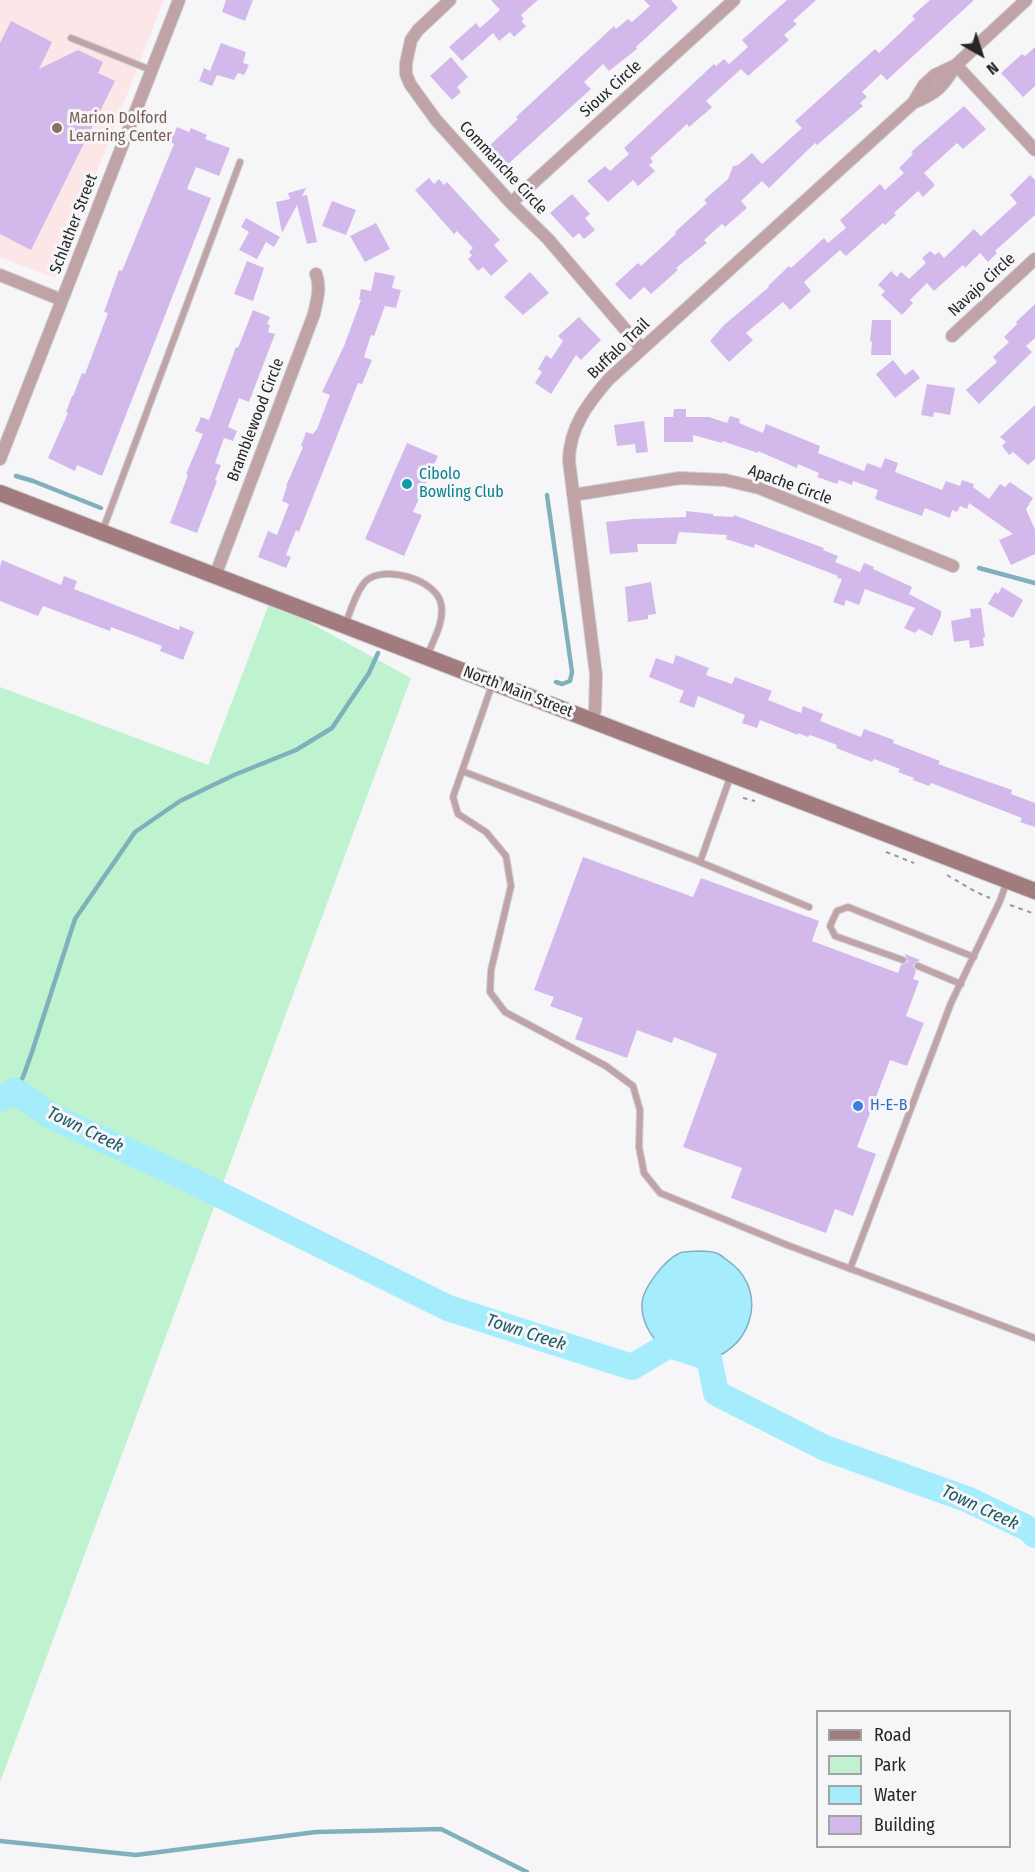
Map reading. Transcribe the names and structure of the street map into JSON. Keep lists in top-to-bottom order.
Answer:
{
  "streets": {
    "street": [
      "Sioux Circle",
      "Commanche Circle",
      "Schlather Street",
      "Navajo Circle",
      "Buffalo Trail",
      "Bramblewood Circle",
      "Apache Circle",
      "North Main Street"
    ]
  },
  "crossings": [
    ["Sioux Circle", "Commanche Circle"],
    ["Commanche Circle", "Buffalo Trail"],
    ["Buffalo Trail", "Apache Circle"],
    ["Buffalo Trail", "North Main Street"],
    ["Bramblewood Circle", "North Main Street"]
  ],
  "water": ["Town Creek"],
  "places": ["Marion Dolford Learning Center", "Cibolo Bowling Club", "H-E-B"],
  "legend": [
    "Road",
    "Park",
    "Water",
    "Building"
  ],
  "north": "bottom right"
}
